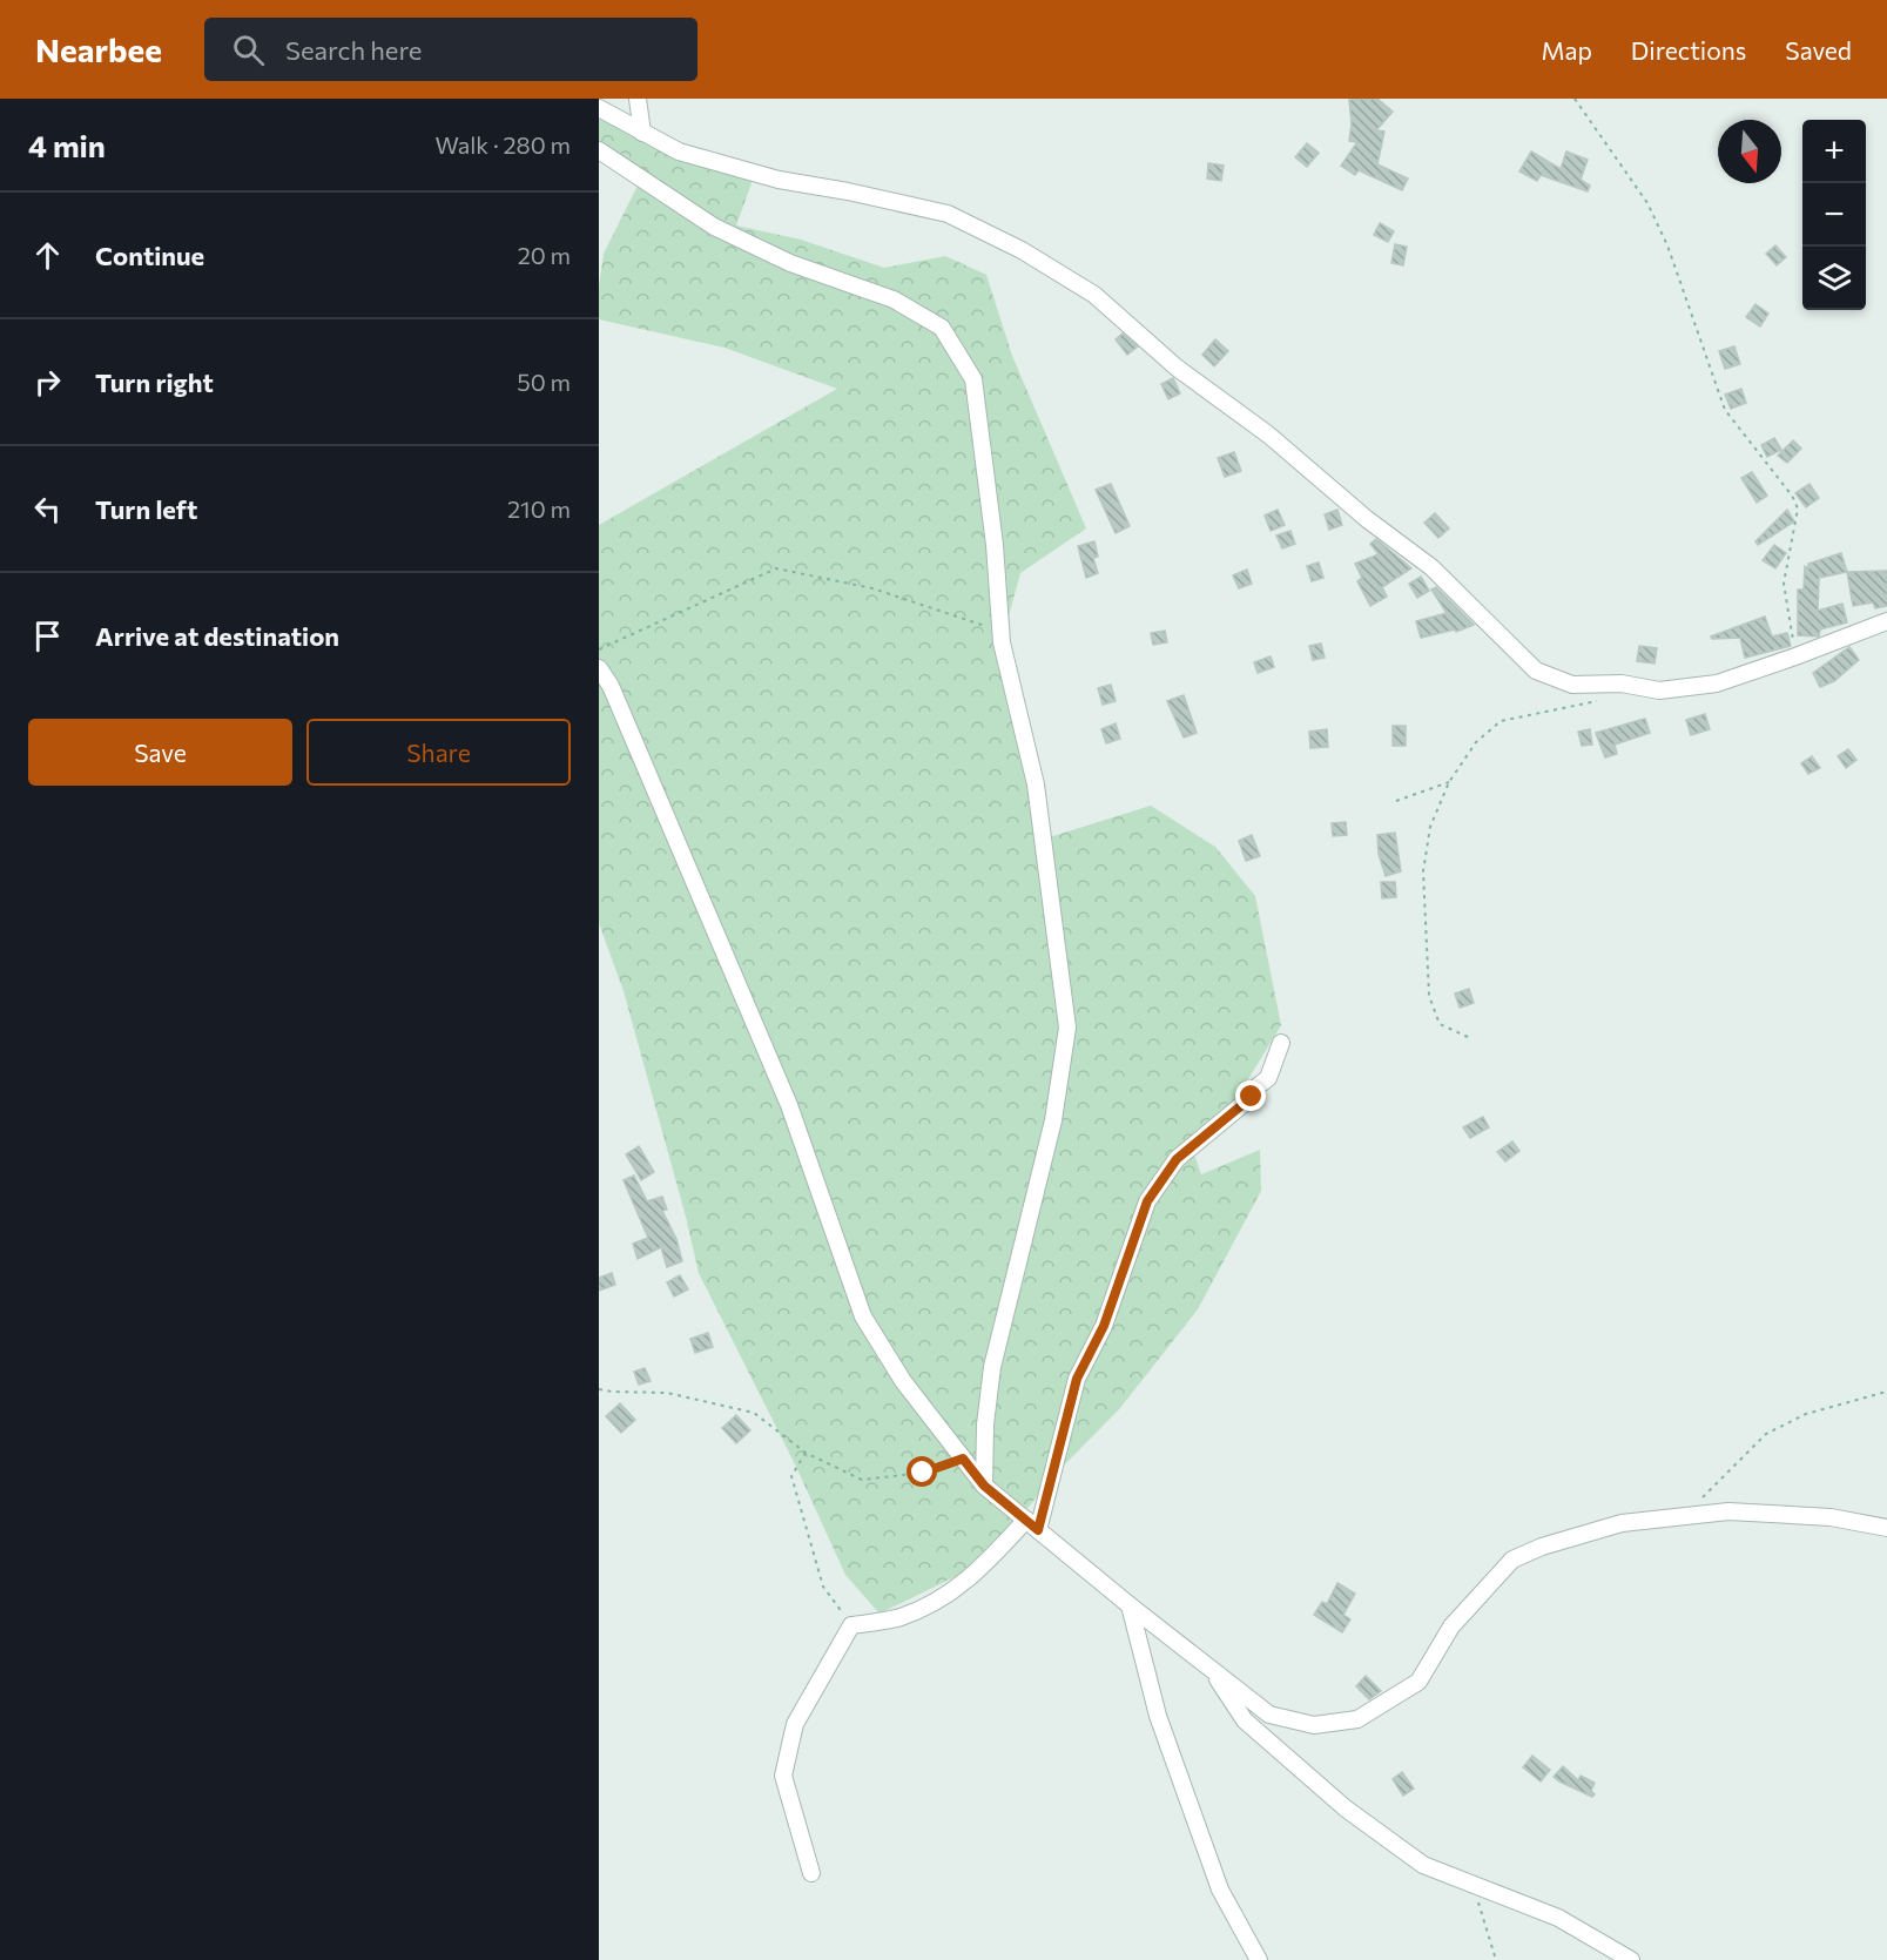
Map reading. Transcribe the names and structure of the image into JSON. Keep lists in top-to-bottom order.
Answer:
{
  "north": "bottom",
  "page": {
    "header": "Nearbee",
    "search": "Search here",
    "nav": ["Map", "Directions", "Saved"],
    "heading": ["4 min", "Walk · 280 m"],
    "map_buttons": ["+", "−"],
    "list": [
      ["Continue", "20 m"],
      ["Turn right", "50 m"],
      ["Turn left", "210 m"],
      "Arrive at destination"
    ],
    "buttons": ["Save", "Share"]
  }
}
